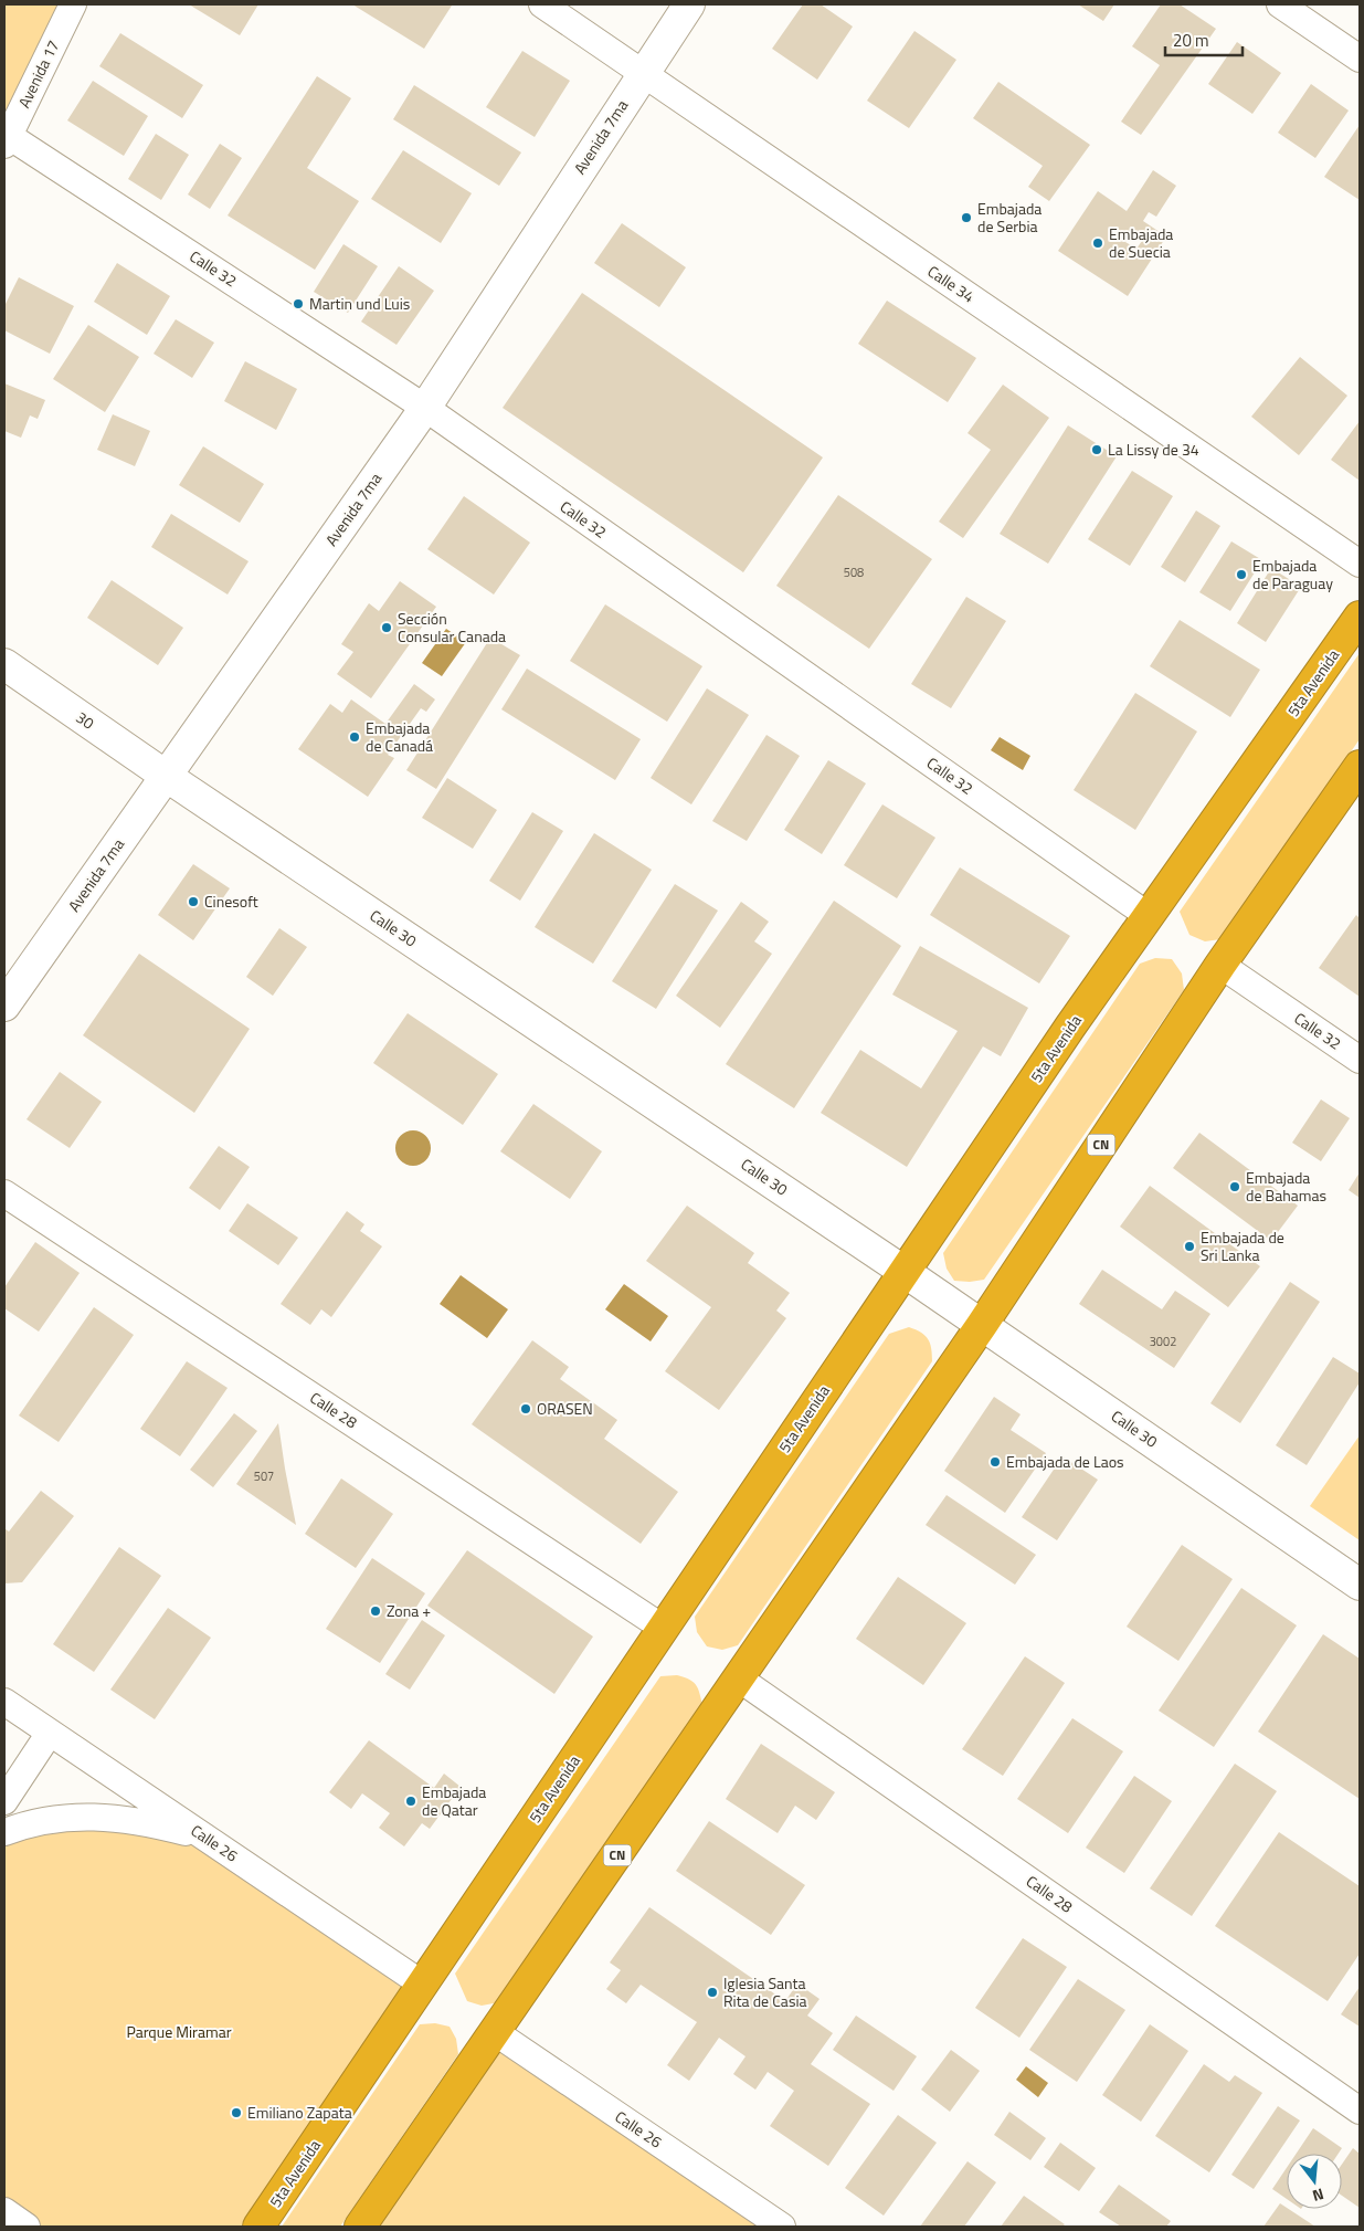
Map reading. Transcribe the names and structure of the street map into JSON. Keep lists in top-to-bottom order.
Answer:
{
  "streets": {
    "highway": ["5ta Avenida", "CN"],
    "main road": ["Avenida 7ma", "30", "Calle 30"],
    "street": [
      "Avenida 17",
      "Calle 32",
      "Calle 34",
      "Calle 28",
      "Calle 26"
    ]
  },
  "crossings": [
    ["Avenida 17", "Calle 32"],
    ["Avenida 7ma", "Calle 32"],
    ["Avenida 7ma", "Calle 34"],
    ["Avenida 7ma", "30"],
    ["Avenida 7ma", "Calle 30"],
    ["Calle 32", "5ta Avenida"],
    ["Calle 32", "CN"],
    ["5ta Avenida", "Calle 30"],
    ["5ta Avenida", "Calle 28"],
    ["5ta Avenida", "Calle 26"],
    ["30", "Calle 30"],
    ["Calle 30", "CN"],
    ["CN", "Calle 28"],
    ["CN", "Calle 26"]
  ],
  "parks": ["Parque Miramar"],
  "places": [
    "Embajada de Serbia",
    "Embajada de Suecia",
    "Martin und Luis",
    "La Lissy de 34",
    "Embajada de Paraguay",
    "Sección Consular Canada",
    "Embajada de Canadá",
    "Cinesoft",
    "Embajada de Bahamas",
    "Embajada de Sri Lanka",
    "ORASEN",
    "Embajada de Laos",
    "Zona +",
    "Embajada de Qatar",
    "Iglesia Santa Rita de Casia",
    "Emiliano Zapata"
  ],
  "house_numbers": ["508", "3002", "507"],
  "scale_bar": "20 m",
  "north": "bottom"
}
